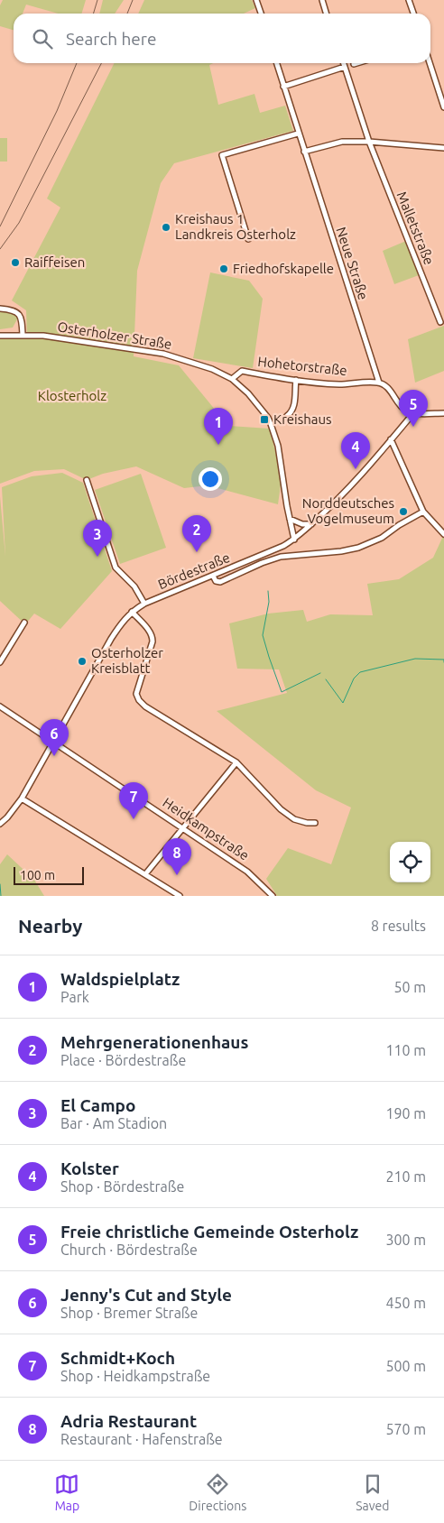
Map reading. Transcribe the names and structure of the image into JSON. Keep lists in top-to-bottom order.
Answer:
{
  "streets": {
    "street": [
      "Malletstraße",
      "Neue Straße",
      "Osterholzer Straße",
      "Hohetorstraße",
      "Bördestraße",
      "Heidkampstraße"
    ]
  },
  "crossings": [
    ["Neue Straße", "Hohetorstraße"],
    ["Osterholzer Straße", "Hohetorstraße"],
    ["Osterholzer Straße", "Bördestraße"],
    ["Bördestraße", "Heidkampstraße"]
  ],
  "parks": ["Klosterholz"],
  "places": {
    "other": [
      "Kreishaus 1 Landkreis Osterholz",
      "Raiffeisen",
      "Friedhofskapelle",
      "Norddeutsches Vogelmuseum",
      "Osterholzer Kreisblatt"
    ],
    "transit": ["Kreishaus"]
  },
  "scale_bar": "100 m",
  "page": {
    "search": "Search here",
    "pins": [
      "5",
      "1",
      "4",
      "2",
      "3",
      "6",
      "7",
      "8"
    ],
    "scale": "100 m",
    "heading": ["Nearby", "8 results"],
    "list": [
      {
        "mark": "1",
        "name": "Waldspielplatz",
        "note": "Park",
        "value": "50 m"
      },
      {
        "mark": "2",
        "name": "Mehrgenerationenhaus",
        "note": "Place · Bördestraße",
        "value": "110 m"
      },
      {
        "mark": "3",
        "name": "El Campo",
        "note": "Bar · Am Stadion",
        "value": "190 m"
      },
      {
        "mark": "4",
        "name": "Kolster",
        "note": "Shop · Bördestraße",
        "value": "210 m"
      },
      {
        "mark": "5",
        "name": "Freie christliche Gemeinde Osterholz",
        "note": "Church · Bördestraße",
        "value": "300 m"
      },
      {
        "mark": "6",
        "name": "Jenny's Cut and Style",
        "note": "Shop · Bremer Straße",
        "value": "450 m"
      },
      {
        "mark": "7",
        "name": "Schmidt+Koch",
        "note": "Shop · Heidkampstraße",
        "value": "500 m"
      },
      {
        "mark": "8",
        "name": "Adria Restaurant",
        "note": "Restaurant · Hafenstraße",
        "value": "570 m"
      }
    ],
    "nav": ["Map", "Directions", "Saved"]
  }
}
